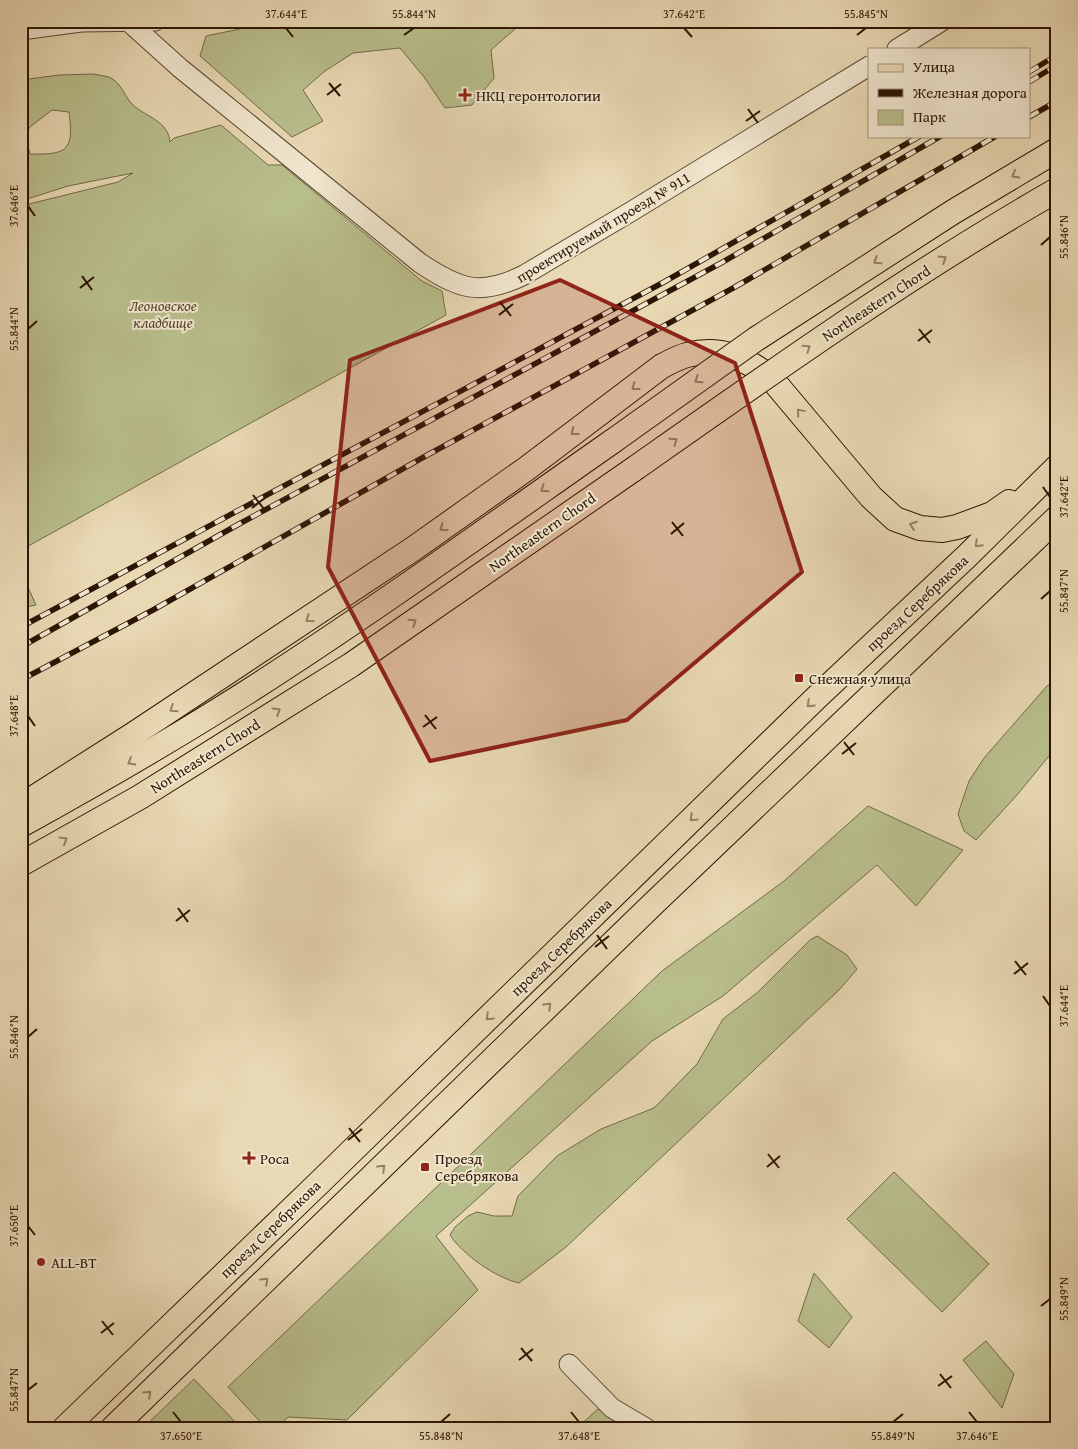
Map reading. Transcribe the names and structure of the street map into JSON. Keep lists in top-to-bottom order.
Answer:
{
  "streets": {
    "main road": ["Northeastern Chord", "проезд Серебрякова"],
    "street": ["проектируемый проезд № 911"]
  },
  "parks": ["Леоновское кладбище"],
  "places": {
    "health": ["НКЦ геронтологии", "Роса"],
    "transit": ["Снежная улица", "Проезд Серебрякова"],
    "other": ["ALL-BT"]
  },
  "legend": ["Улица", "Железная дорога", "Парк"],
  "coordinates": [
    "37.644°E",
    "55.844°N",
    "37.642°E",
    "55.845°N",
    "37.646°E",
    "55.846°N",
    "55.847°N",
    "37.648°E",
    "37.650°E",
    "55.849°N",
    "55.848°N"
  ]
}
